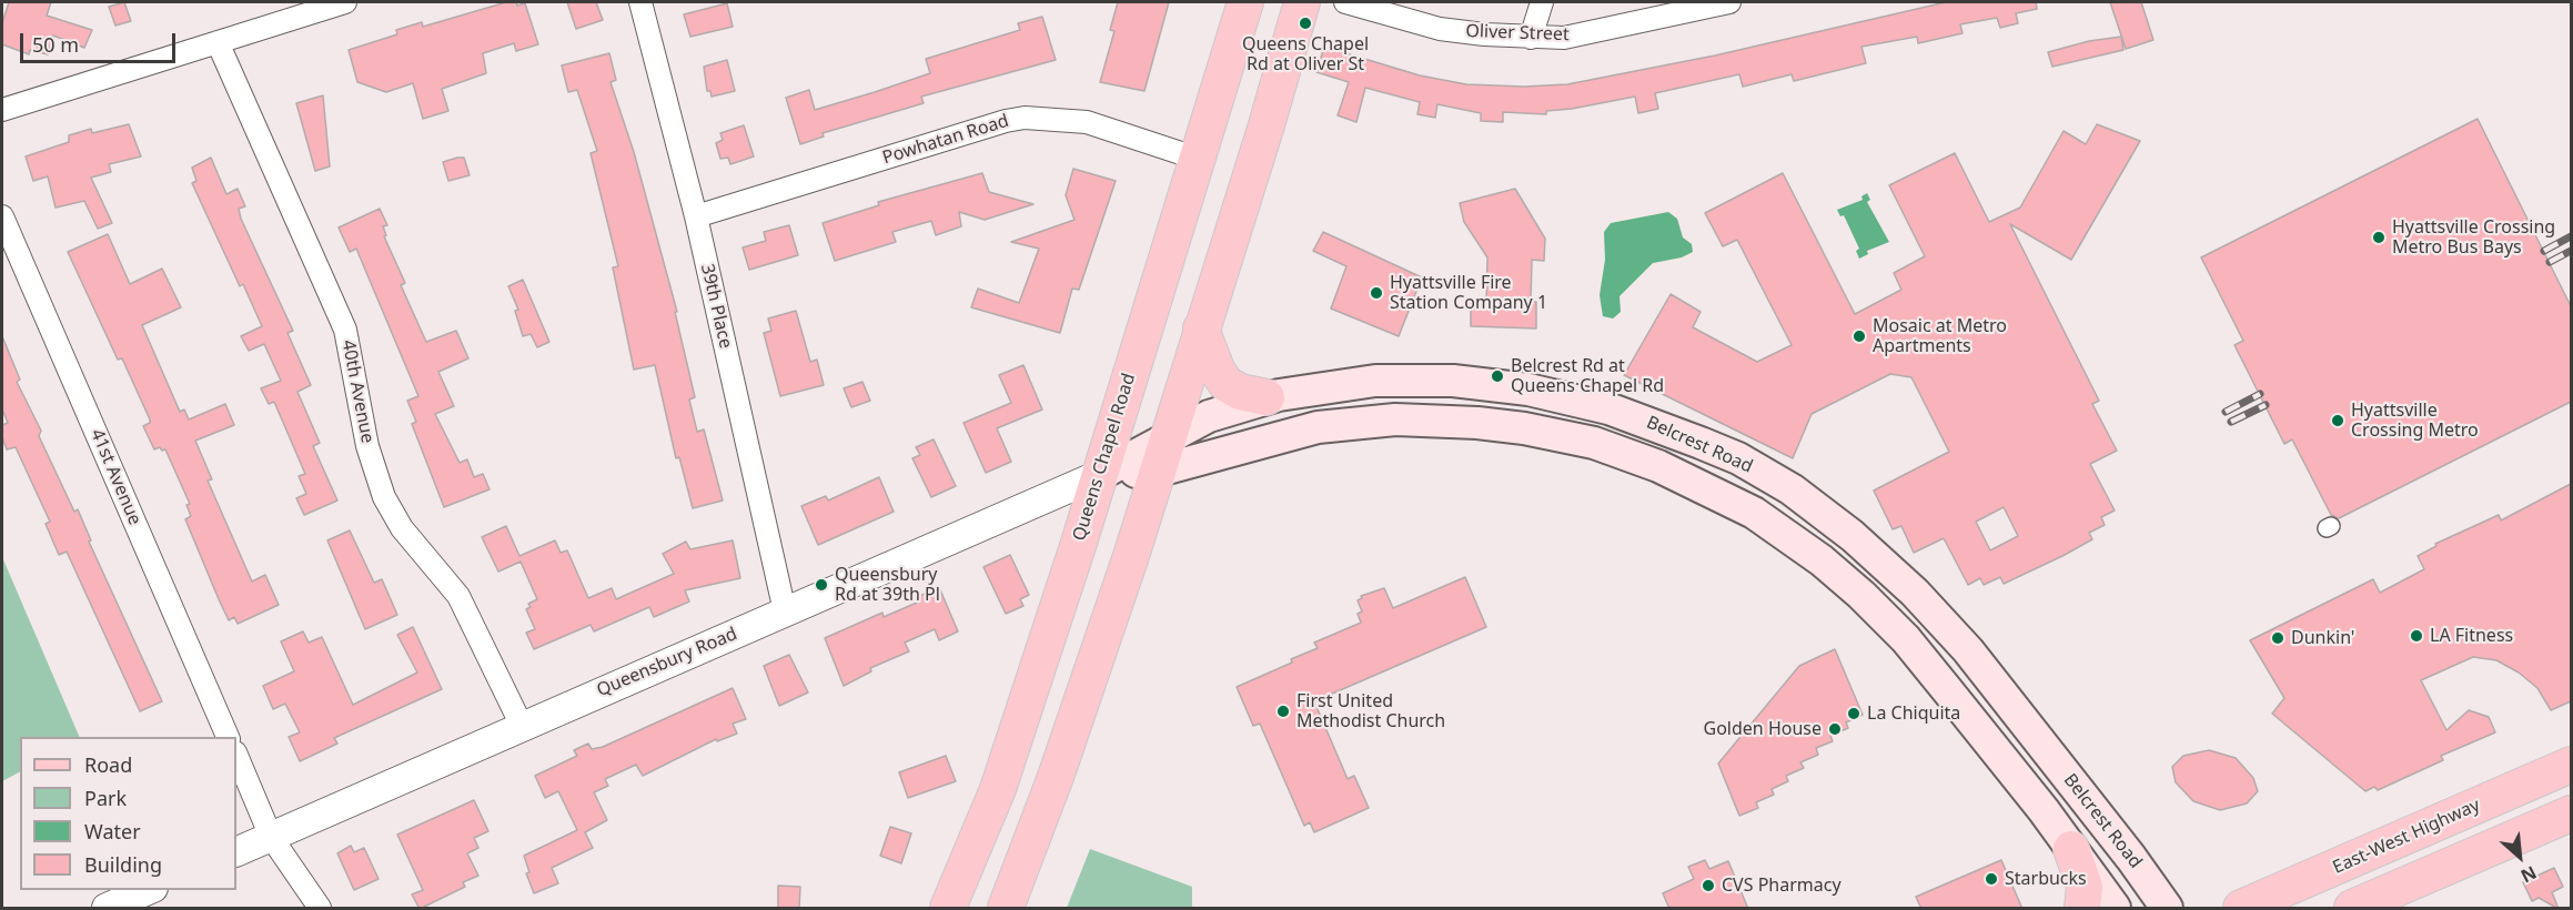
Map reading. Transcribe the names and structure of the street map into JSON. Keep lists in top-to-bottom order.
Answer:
{
  "streets": {
    "main road": [
      "Belcrest Road",
      "Queens Chapel Road",
      "Queensbury Road",
      "East-West Highway"
    ],
    "street": [
      "Oliver Street",
      "Powhatan Road",
      "39th Place",
      "40th Avenue",
      "41st Avenue"
    ]
  },
  "crossings": [
    ["Powhatan Road", "39th Place"],
    ["Powhatan Road", "Queens Chapel Road"],
    ["39th Place", "Queensbury Road"],
    ["40th Avenue", "Queensbury Road"],
    ["Belcrest Road", "Queensbury Road"],
    ["Queens Chapel Road", "Queensbury Road"]
  ],
  "places": [
    "Queens Chapel Rd at Oliver St",
    "Hyattsville Crossing Metro Bus Bays",
    "Hyattsville Fire Station Company 1",
    "Mosaic at Metro Apartments",
    "Belcrest Rd at Queens Chapel Rd",
    "Hyattsville Crossing Metro",
    "Queensbury Rd at 39th Pl",
    "LA Fitness",
    "Dunkin'",
    "First United Methodist Church",
    "La Chiquita",
    "Golden House",
    "Starbucks",
    "CVS Pharmacy"
  ],
  "legend": [
    "Road",
    "Park",
    "Water",
    "Building"
  ],
  "scale_bar": "50 m",
  "north": "bottom right"
}
